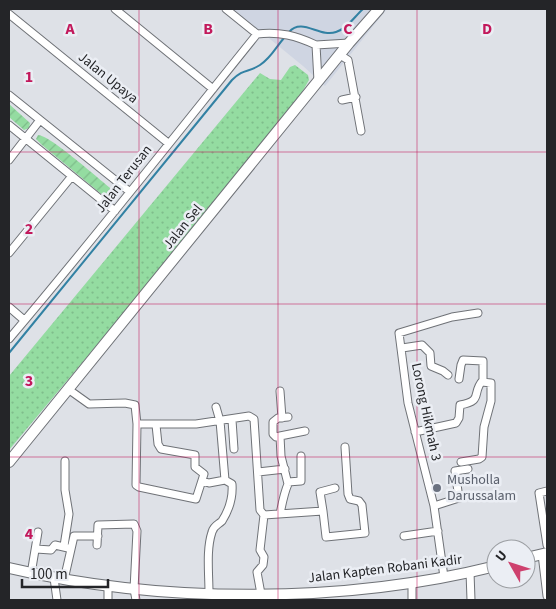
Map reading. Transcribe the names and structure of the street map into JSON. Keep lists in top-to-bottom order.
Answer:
{
  "streets": {
    "street": [
      "Jalan Upaya",
      "Jalan Terusan",
      "Jalan Sel",
      "Lorong Hikmah 3",
      "Jalan Kapten Robani Kadir"
    ]
  },
  "crossings": [
    ["Jalan Upaya", "Jalan Terusan"],
    ["Lorong Hikmah 3", "Jalan Kapten Robani Kadir"]
  ],
  "places": ["Musholla Darussalam"],
  "scale_bar": "100 m",
  "north": "top left",
  "grid": {
    "columns": [
      "A",
      "B",
      "C",
      "D"
    ],
    "rows": [
      "1",
      "2",
      "3",
      "4"
    ]
  }
}
